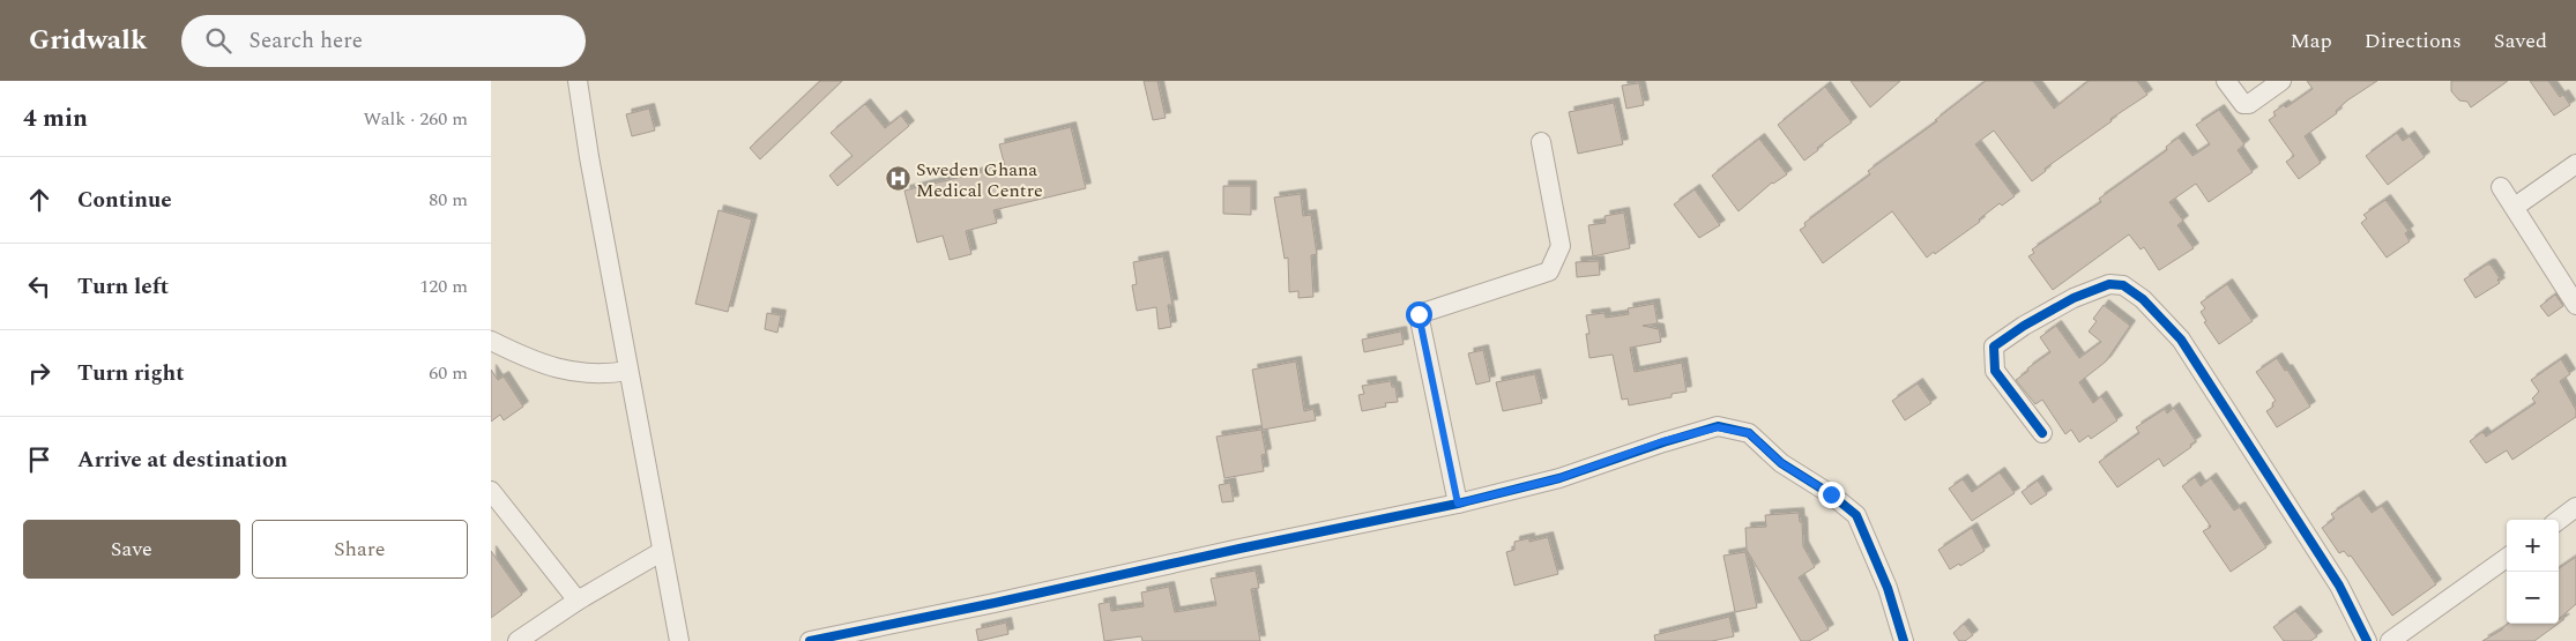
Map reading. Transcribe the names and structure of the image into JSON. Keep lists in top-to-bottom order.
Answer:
{
  "places": {
    "hospital": ["Sweden Ghana Medical Centre"]
  },
  "page": {
    "header": "Gridwalk",
    "search": "Search here",
    "nav": ["Map", "Directions", "Saved"],
    "heading": ["4 min", "Walk · 260 m"],
    "list": [
      ["Continue", "80 m"],
      ["Turn left", "120 m"],
      ["Turn right", "60 m"],
      "Arrive at destination"
    ],
    "buttons": ["Save", "Share"],
    "map_buttons": ["+", "−"]
  }
}
